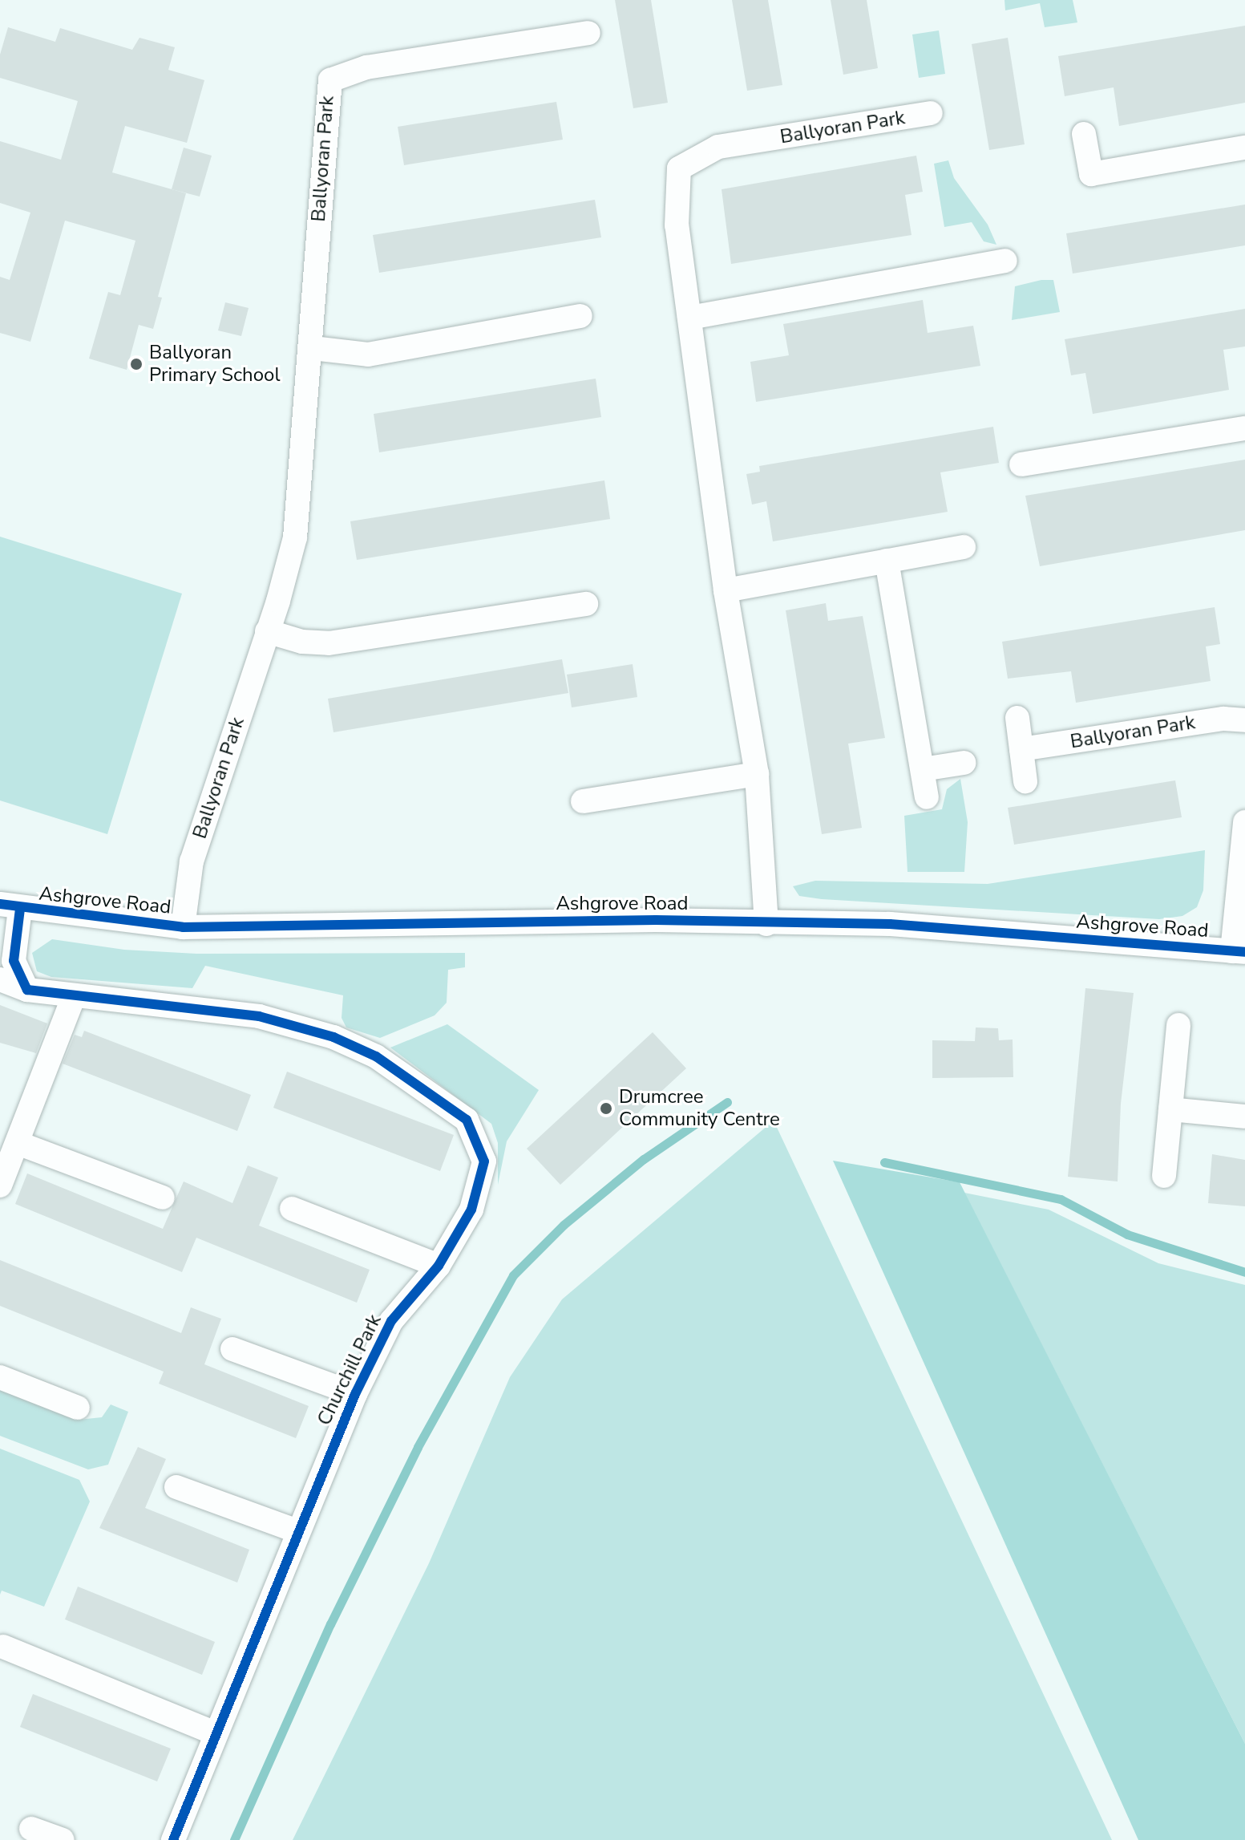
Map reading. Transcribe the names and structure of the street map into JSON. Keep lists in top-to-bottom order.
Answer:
{
  "streets": {
    "street": ["Ballyoran Park", "Ashgrove Road", "Churchill Park"]
  },
  "crossings": [
    ["Ballyoran Park", "Ashgrove Road"]
  ],
  "places": ["Ballyoran Primary School", "Drumcree Community Centre"]
}
